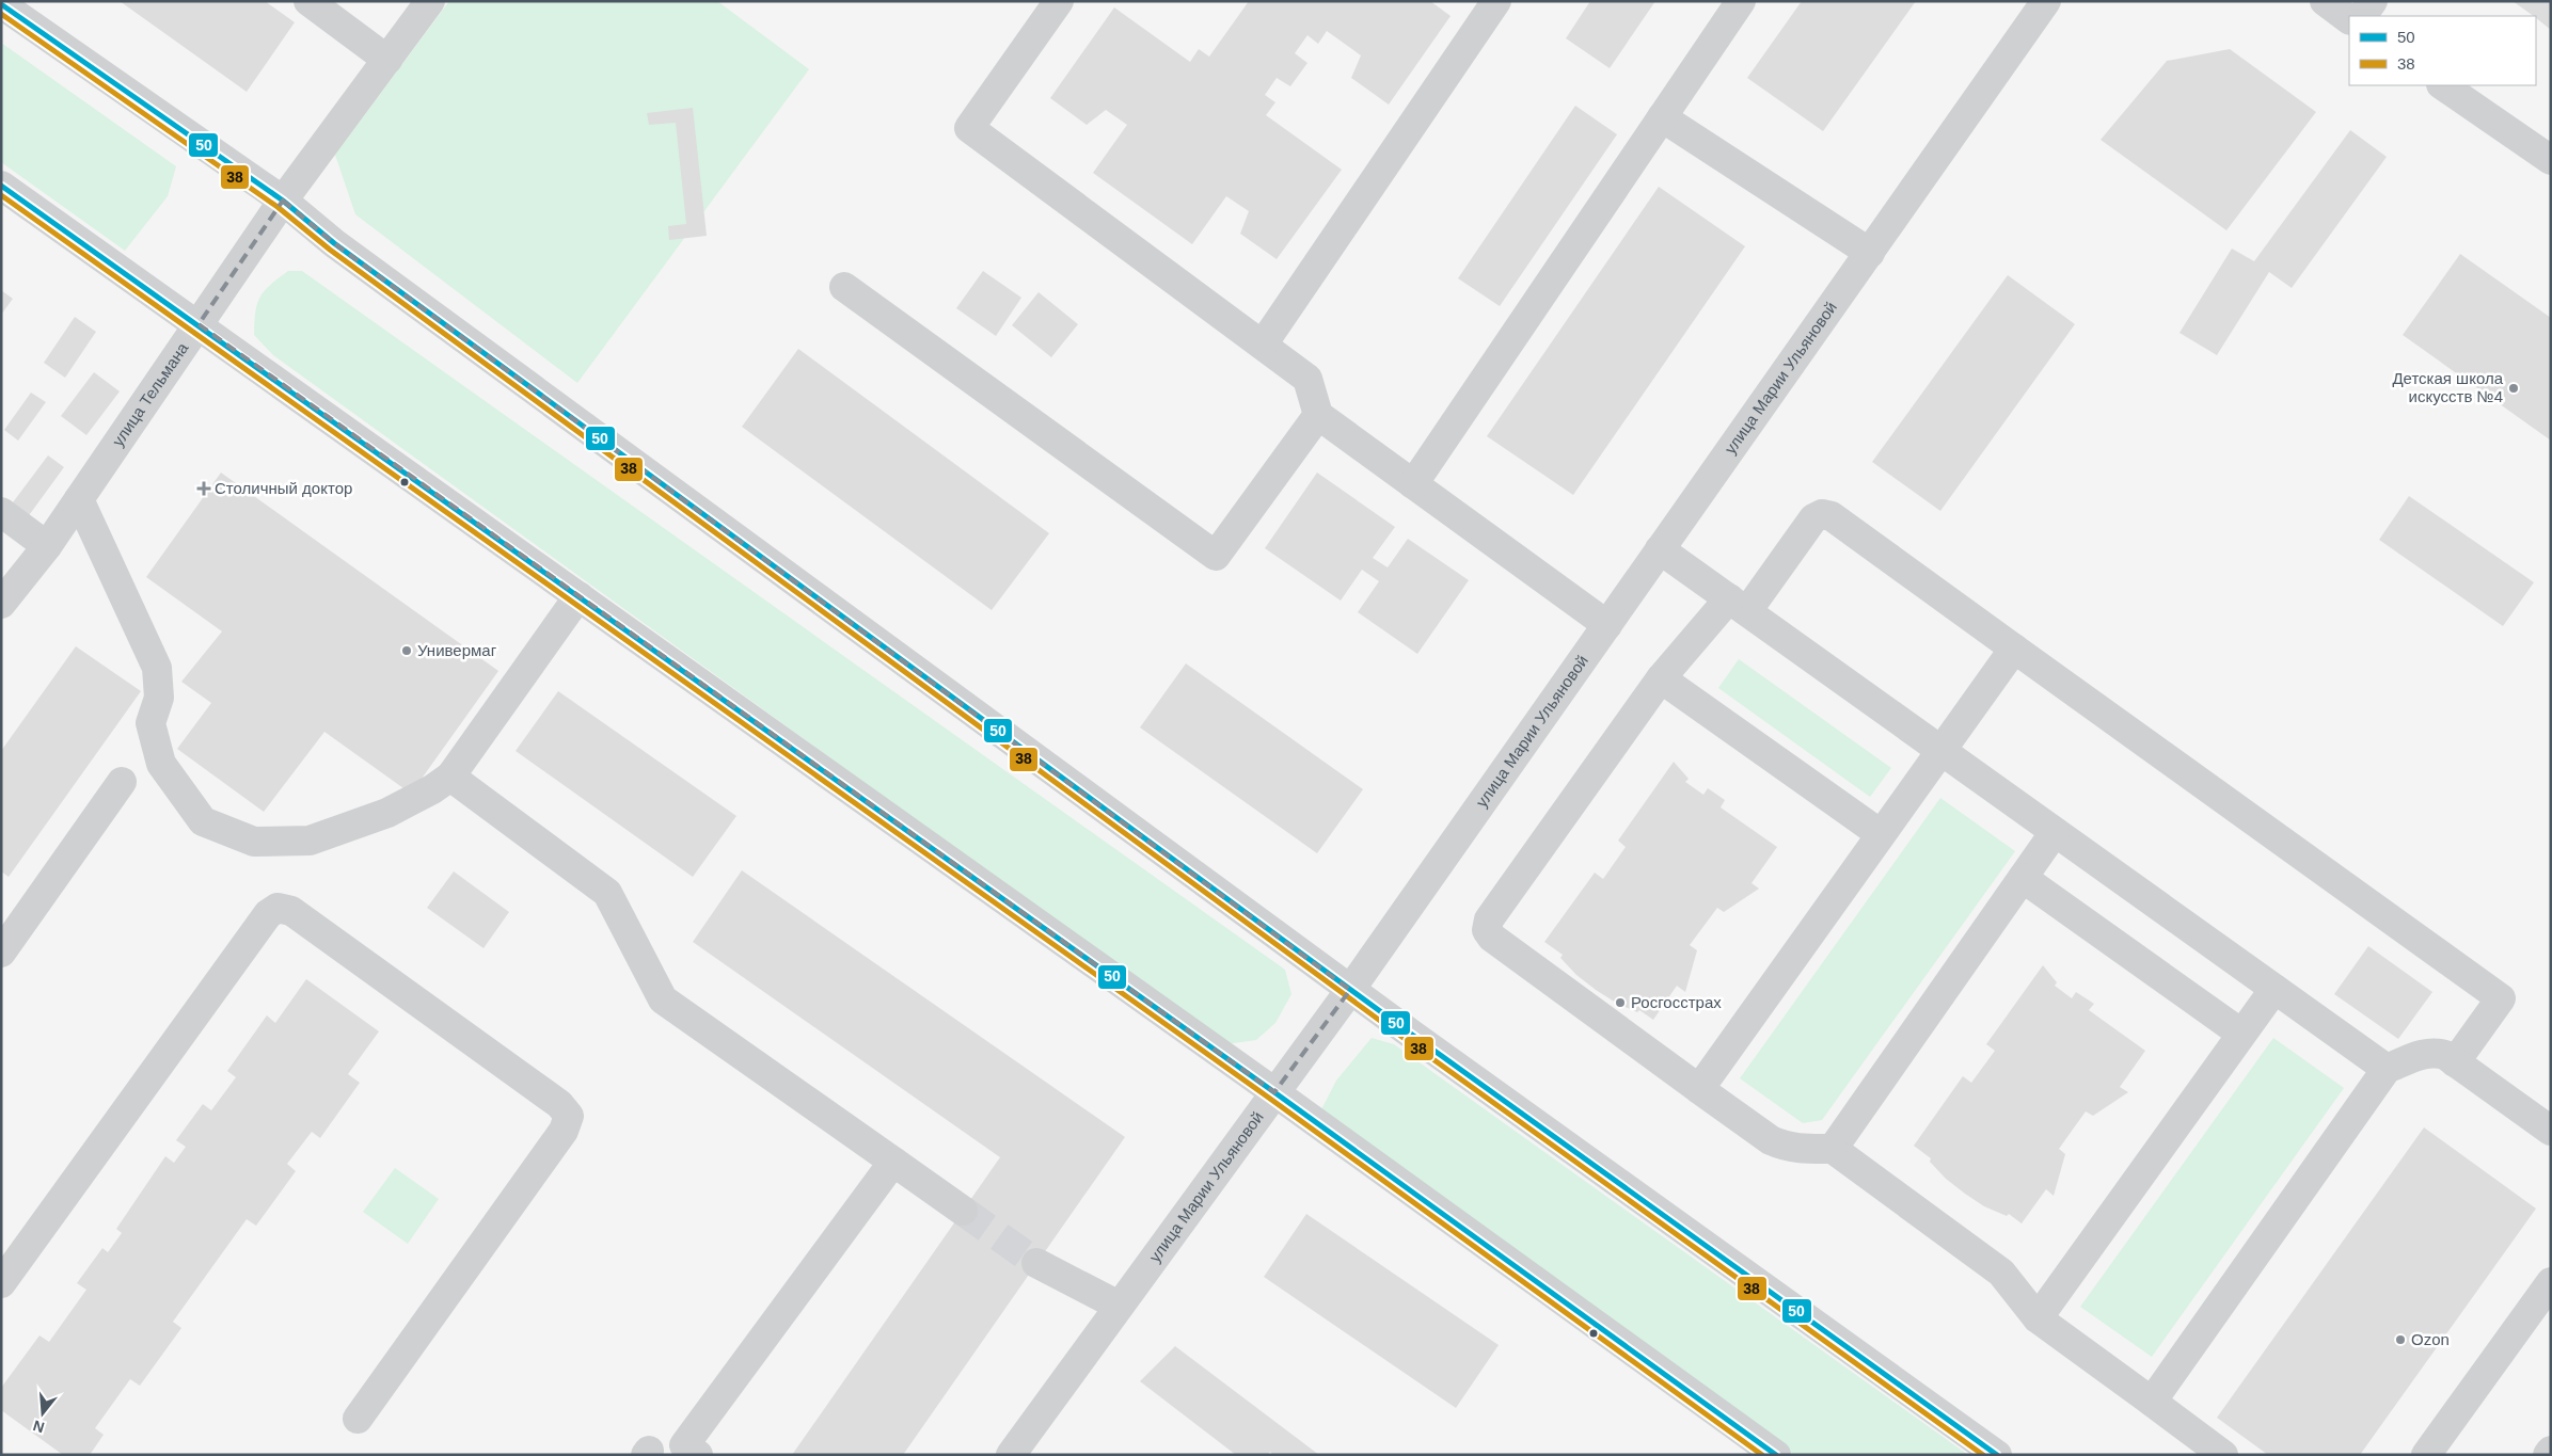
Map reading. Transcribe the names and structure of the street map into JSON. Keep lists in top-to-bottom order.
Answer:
{
  "streets": {
    "street": ["улица Марии Ульяновой", "улица Тельмана"]
  },
  "places": {
    "other": [
      "Детская школа искусств №4",
      "Универмаг",
      "Росгосстрах",
      "Ozon"
    ],
    "health": ["Столичный доктор"]
  },
  "lines": ["transit line 50", "transit line 38"],
  "legend": ["50", "38"],
  "north": "bottom"
}
